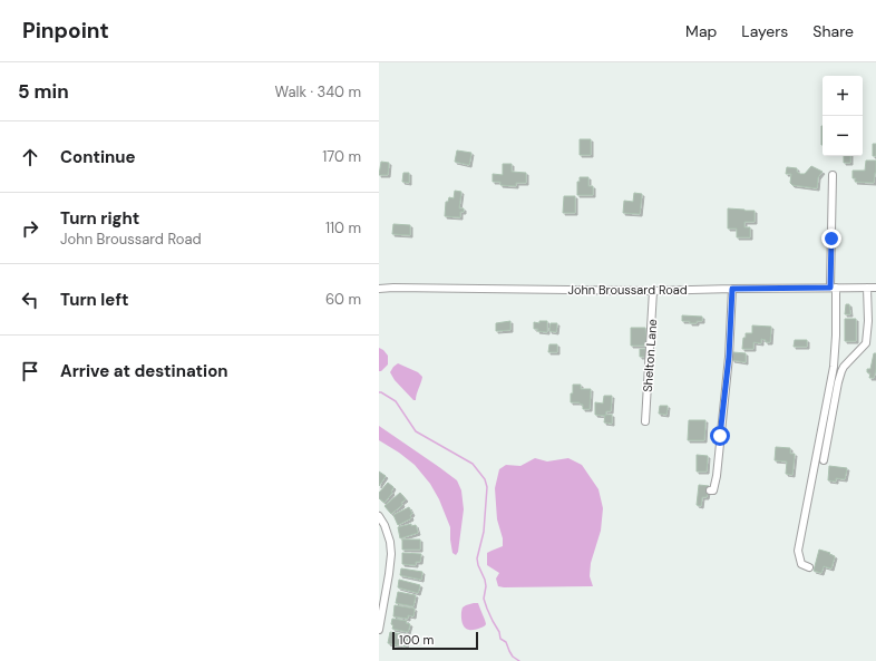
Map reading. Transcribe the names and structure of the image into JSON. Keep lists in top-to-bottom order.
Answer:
{
  "streets": {
    "street": ["John Broussard Road", "Shelton Lane"]
  },
  "crossings": [
    ["John Broussard Road", "Shelton Lane"]
  ],
  "scale_bar": "100 m",
  "page": {
    "header": "Pinpoint",
    "nav": ["Map", "Layers", "Share"],
    "heading": ["5 min", "Walk · 340 m"],
    "map_buttons": ["+", "−"],
    "list": [
      ["Continue", "170 m"],
      ["Turn right", "John Broussard Road", "110 m"],
      ["Turn left", "60 m"],
      "Arrive at destination"
    ],
    "scale": "100 m"
  }
}
